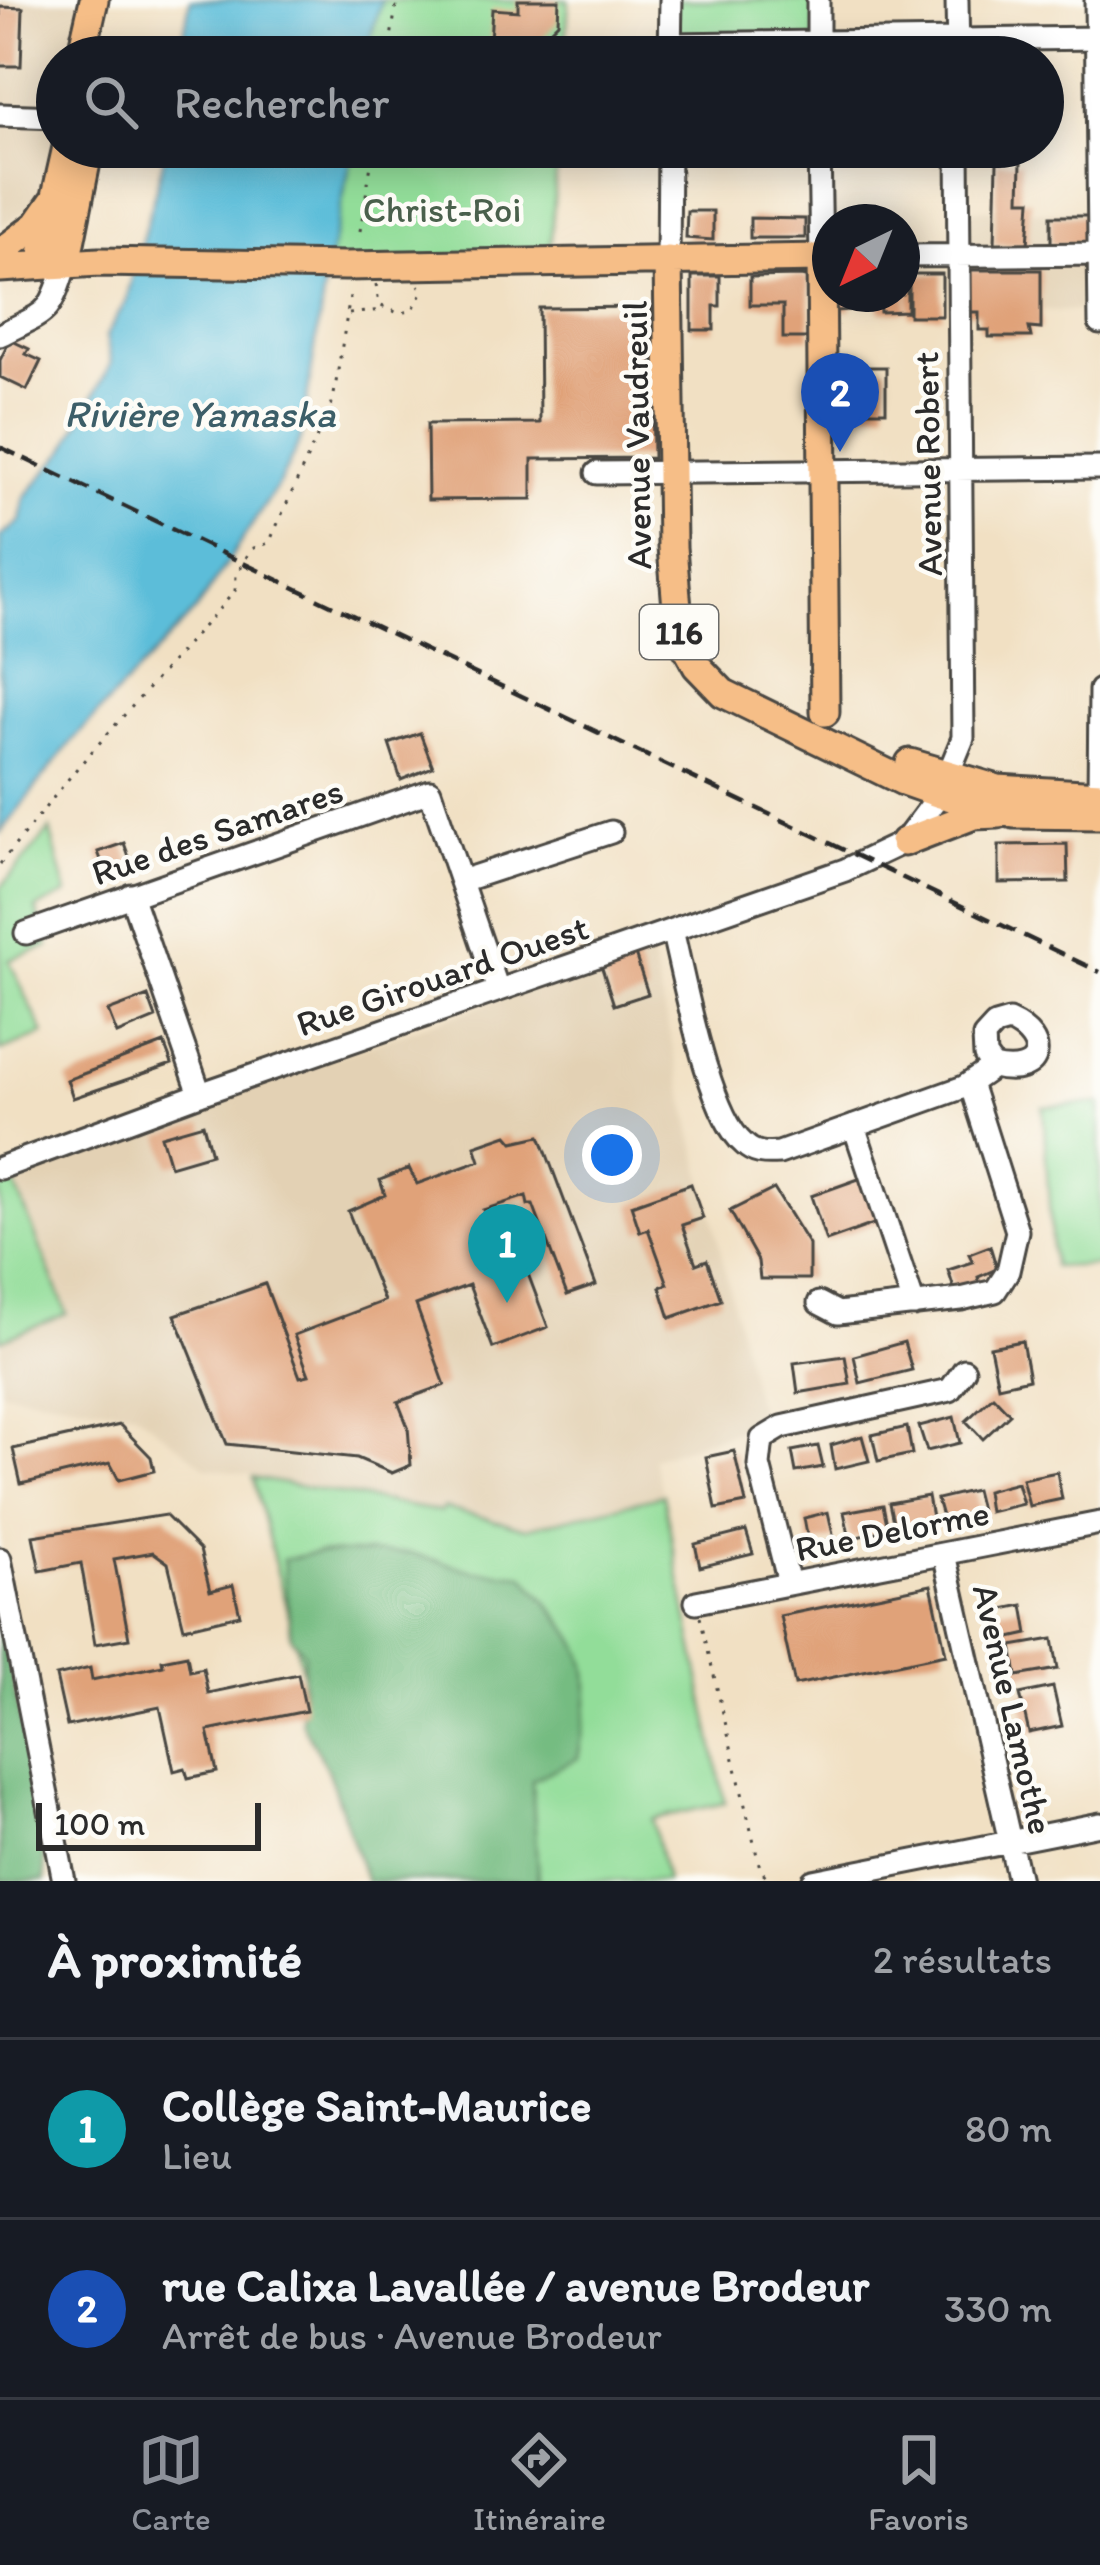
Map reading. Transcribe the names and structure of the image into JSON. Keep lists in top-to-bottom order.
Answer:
{
  "streets": {
    "main road": ["Avenue Vaudreuil", "116"],
    "street": [
      "Avenue Robert",
      "Rue des Samares",
      "Rue Girouard Ouest",
      "Rue Delorme",
      "Avenue Lamothe"
    ]
  },
  "crossings": [
    ["Avenue Vaudreuil", "116"],
    ["Avenue Robert", "116"],
    ["Rue Delorme", "Avenue Lamothe"]
  ],
  "water": ["Rivière Yamaska"],
  "parks": ["Christ-Roi"],
  "scale_bar": "100 m",
  "north": "bottom left",
  "page": {
    "search": "Rechercher",
    "pins": ["2", "1"],
    "scale": "100 m",
    "heading": ["À proximité", "2 résultats"],
    "list": [
      {
        "mark": "1",
        "name": "Collège Saint-Maurice",
        "note": "Lieu",
        "value": "80 m"
      },
      {
        "mark": "2",
        "name": "rue Calixa Lavallée / avenue Brodeur",
        "note": "Arrêt de bus · Avenue Brodeur",
        "value": "330 m"
      }
    ],
    "nav": ["Carte", "Itinéraire", "Favoris"]
  }
}
